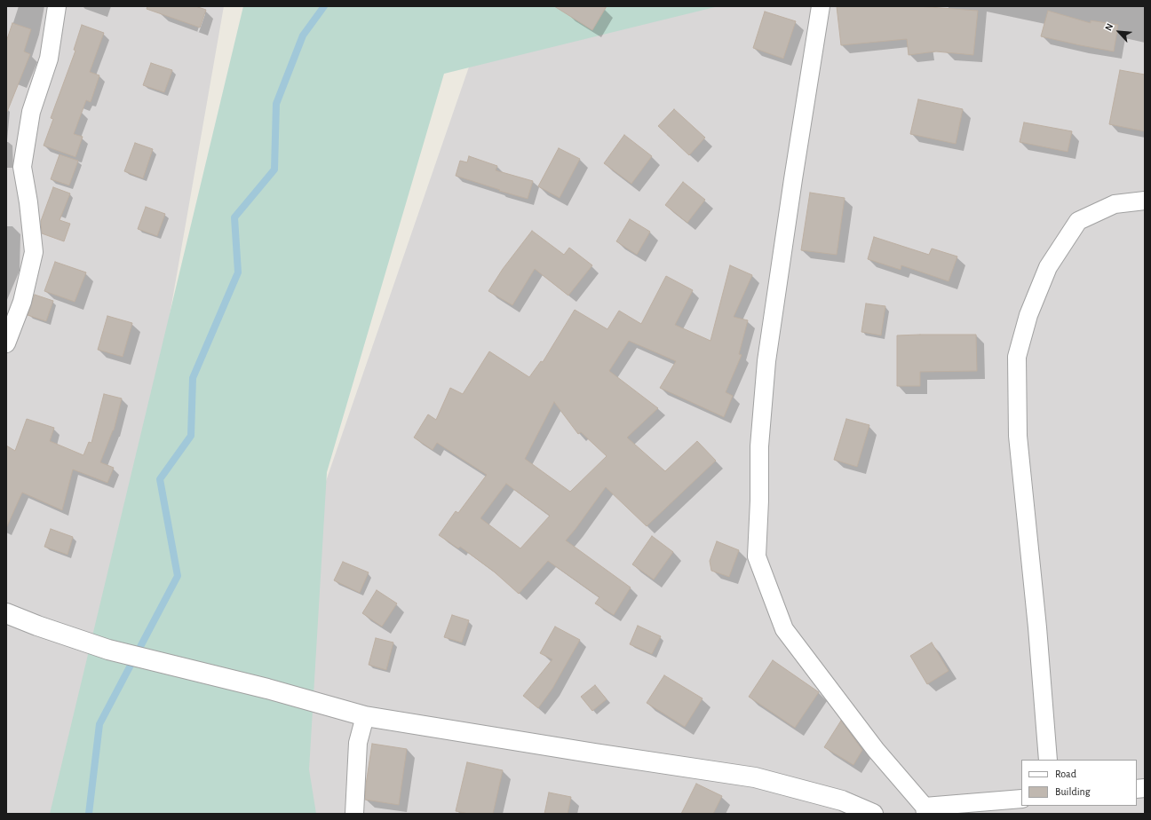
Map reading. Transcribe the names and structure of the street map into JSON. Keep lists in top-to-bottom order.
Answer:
{
  "legend": ["Road", "Building"],
  "north": "top left"
}
